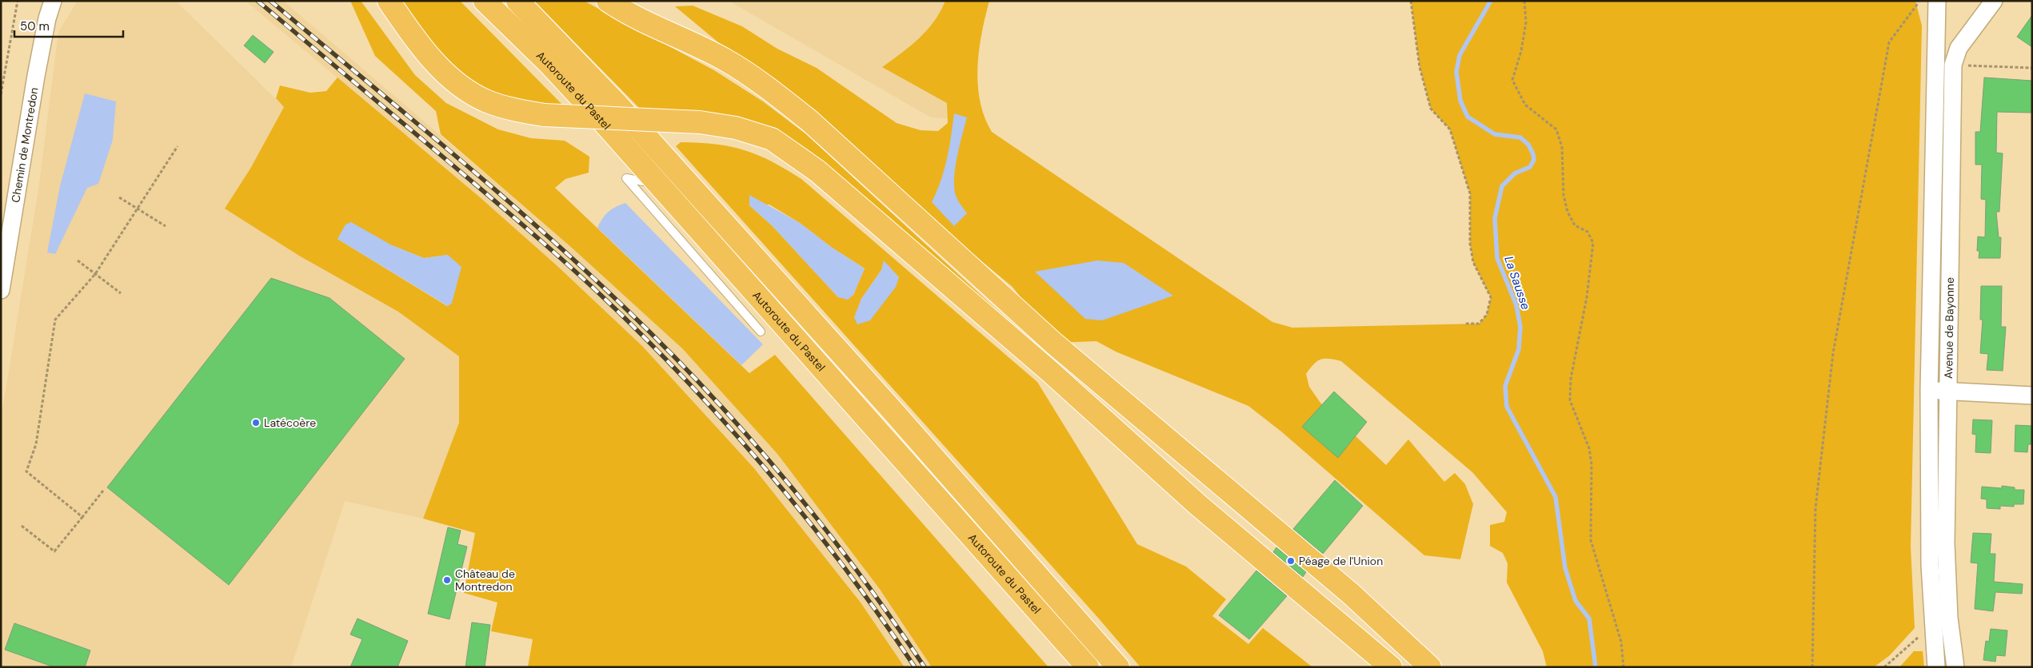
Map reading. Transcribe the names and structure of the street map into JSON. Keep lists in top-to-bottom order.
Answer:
{
  "streets": {
    "highway": ["Autoroute du Pastel"],
    "street": ["Chemin de Montredon", "Avenue de Bayonne"]
  },
  "water": ["La Sausse"],
  "places": ["Latécoère", "Péage de l'Union", "Château de Montredon"],
  "scale_bar": "50 m"
}
